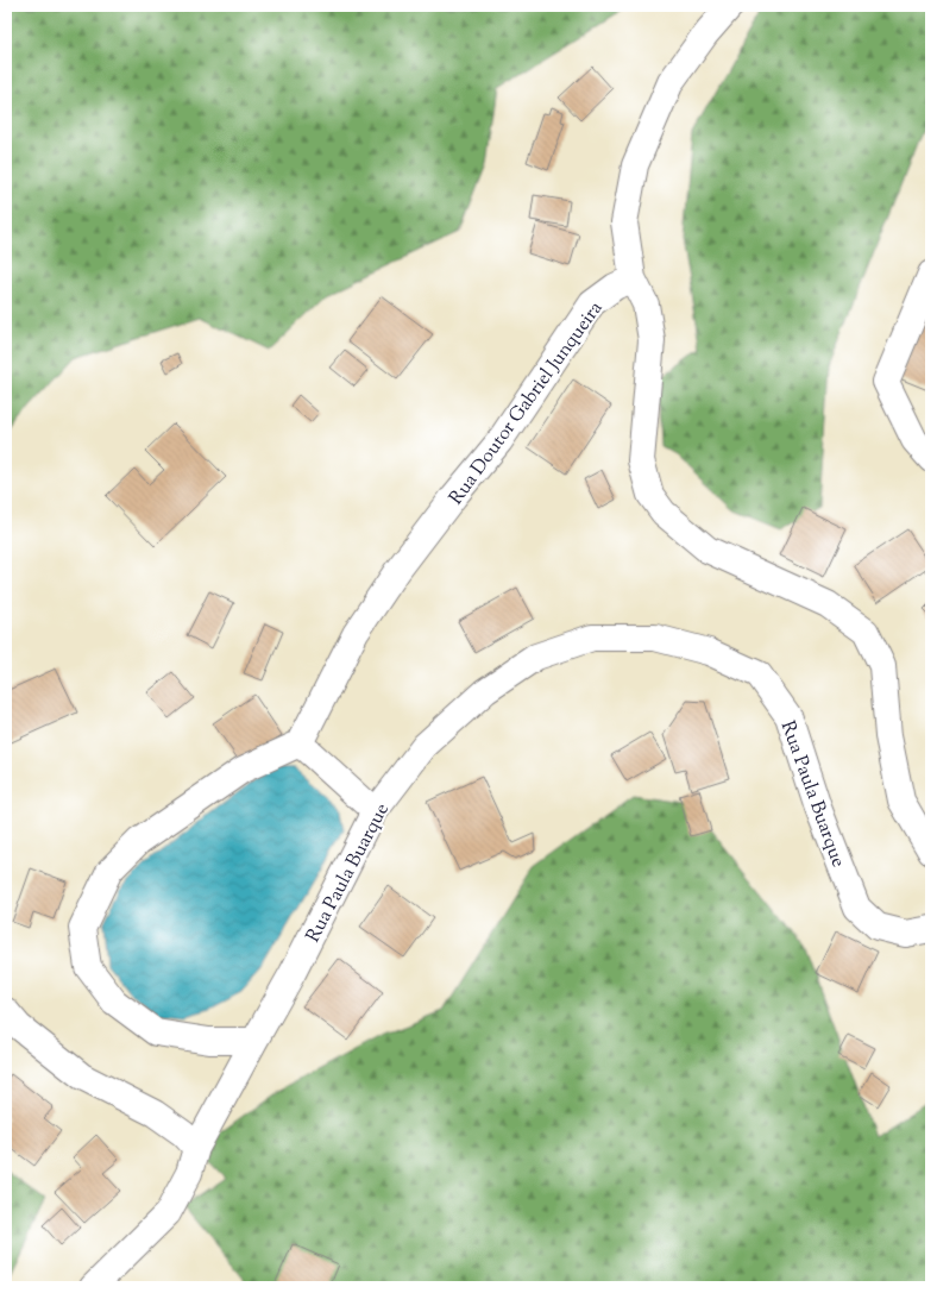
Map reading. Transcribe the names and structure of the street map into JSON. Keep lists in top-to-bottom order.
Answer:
{
  "streets": {
    "street": ["Rua Doutor Gabriel Junqueira", "Rua Paula Buarque"]
  }
}
